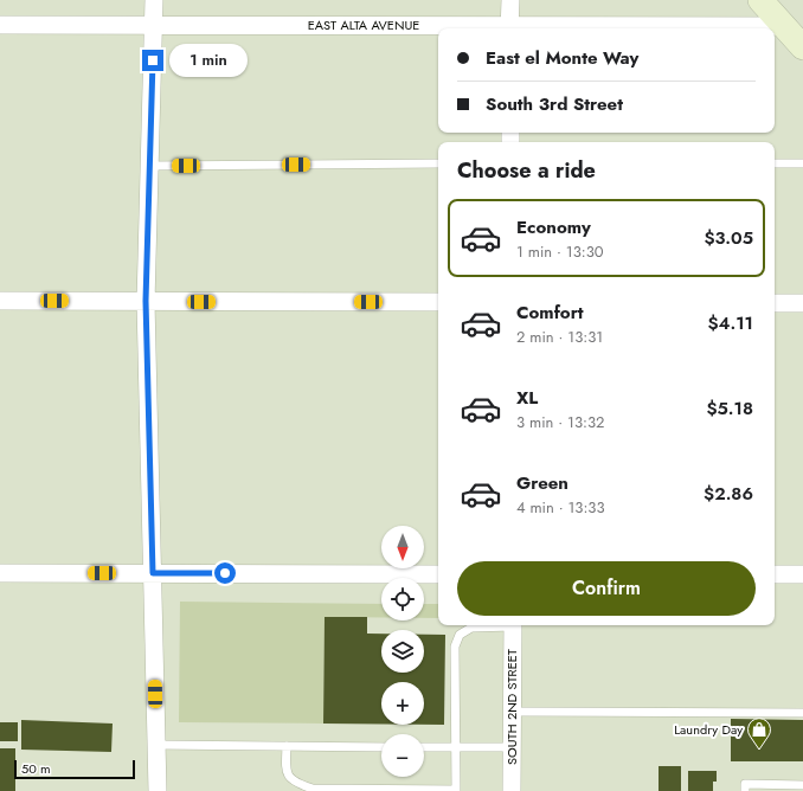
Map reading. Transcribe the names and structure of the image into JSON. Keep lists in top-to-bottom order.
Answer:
{
  "streets": {
    "street": ["EAST ALTA AVENUE", "SOUTH 2ND STREET"]
  },
  "places": {
    "shop": ["Laundry Day"]
  },
  "scale_bar": "50 m",
  "north": "bottom",
  "page": {
    "banner": ["East el Monte Way", "South 3rd Street"],
    "bubble": "1 min",
    "heading": "Choose a ride",
    "list": [
      {
        "name": "Economy",
        "note": "1 min · 13:30",
        "value": "$3.05"
      },
      {
        "name": "Comfort",
        "note": "2 min · 13:31",
        "value": "$4.11"
      },
      {
        "name": "XL",
        "note": "3 min · 13:32",
        "value": "$5.18"
      },
      {
        "name": "Green",
        "note": "4 min · 13:33",
        "value": "$2.86"
      }
    ],
    "map_buttons": ["+", "−"],
    "buttons": "Confirm",
    "scale": "50 m"
  }
}
